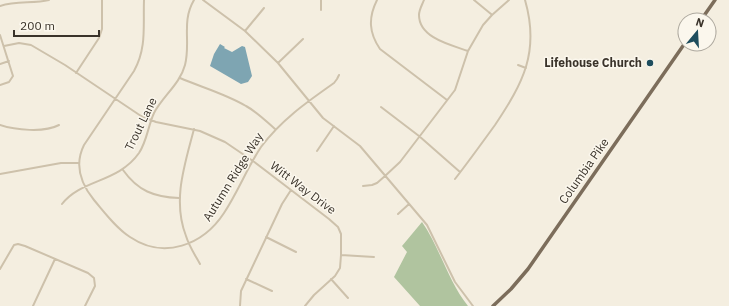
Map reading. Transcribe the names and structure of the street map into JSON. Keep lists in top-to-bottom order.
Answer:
{
  "streets": {
    "main road": ["Columbia Pike"],
    "street": ["Trout Lane", "Autumn Ridge Way", "Witt Way Drive"]
  },
  "crossings": [
    ["Trout Lane", "Autumn Ridge Way"],
    ["Trout Lane", "Witt Way Drive"],
    ["Autumn Ridge Way", "Witt Way Drive"]
  ],
  "places": ["Lifehouse Church"],
  "scale_bar": "200 m",
  "north": "top"
}
